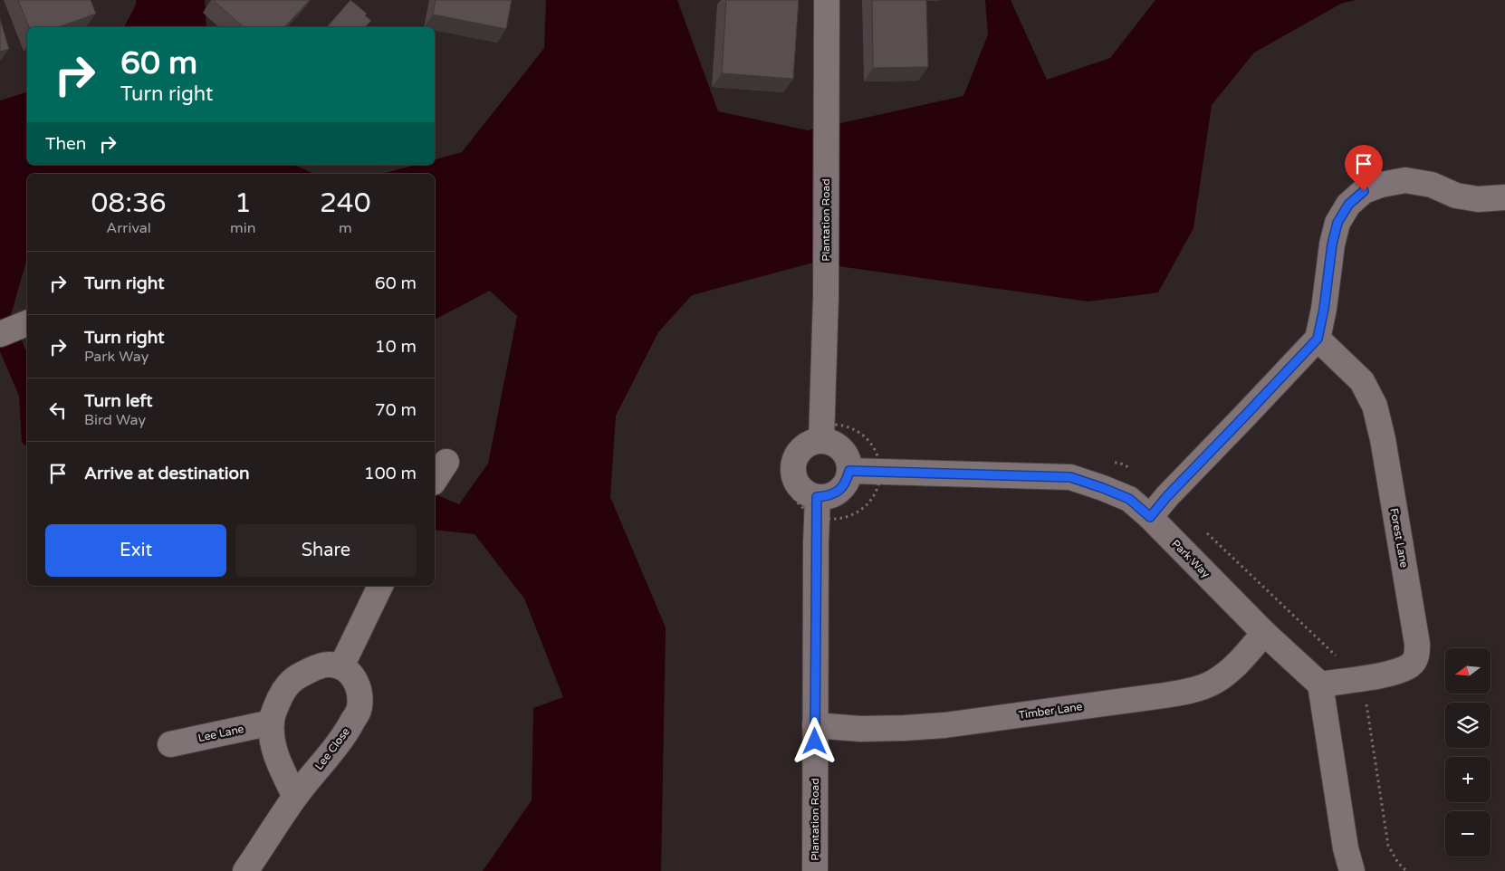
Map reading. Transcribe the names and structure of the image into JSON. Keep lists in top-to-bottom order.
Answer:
{
  "streets": {
    "street": [
      "Plantation Road",
      "Forest Lane",
      "Park Way",
      "Timber Lane",
      "Lee Lane",
      "Lee Close"
    ]
  },
  "crossings": [
    ["Plantation Road", "Park Way"],
    ["Plantation Road", "Timber Lane"],
    ["Forest Lane", "Park Way"],
    ["Park Way", "Timber Lane"]
  ],
  "north": "left",
  "page": {
    "turn": ["60 m", "Turn right"],
    "then": "Then",
    "eta": [
      "08:36",
      "Arrival",
      "1",
      "min",
      "240",
      "m"
    ],
    "list": [
      {
        "name": "Turn right",
        "value": "60 m"
      },
      {
        "name": "Turn right",
        "note": "Park Way",
        "value": "10 m"
      },
      {
        "name": "Turn left",
        "note": "Bird Way",
        "value": "70 m"
      },
      {
        "name": "Arrive at destination",
        "value": "100 m"
      }
    ],
    "buttons": ["Exit", "Share"],
    "map_buttons": ["+", "−"]
  }
}
